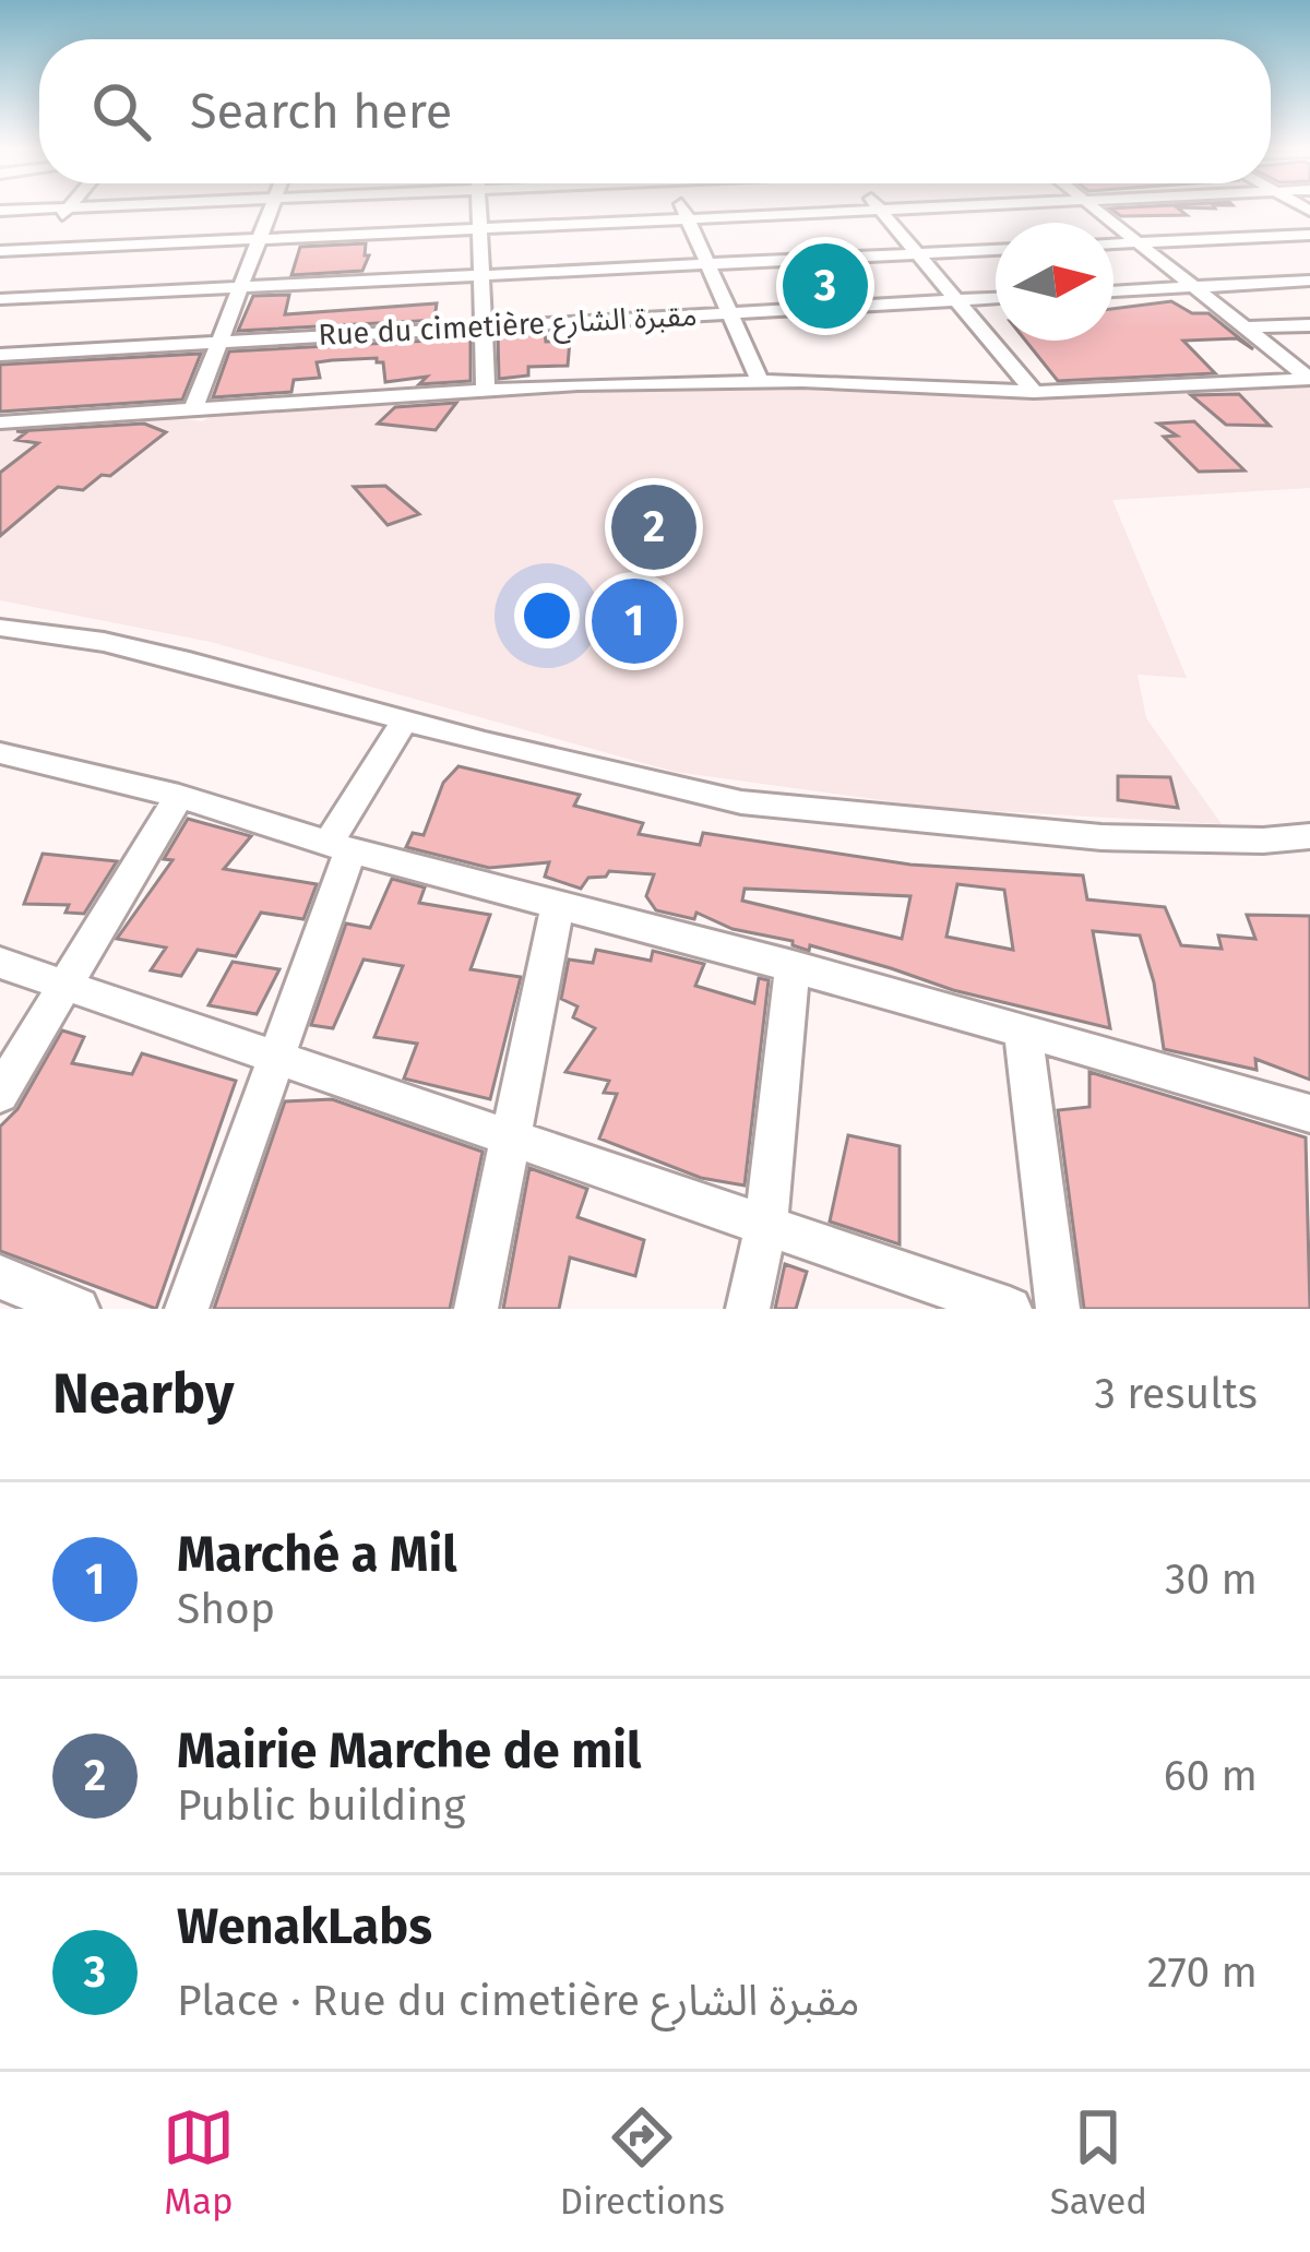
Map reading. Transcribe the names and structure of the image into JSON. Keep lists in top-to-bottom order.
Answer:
{
  "streets": {
    "street": ["Rue du cimetière مقبرة الشارع"]
  },
  "north": "right",
  "page": {
    "search": "Search here",
    "pins": ["3", "2", "1"],
    "heading": ["Nearby", "3 results"],
    "list": [
      {
        "mark": "1",
        "name": "Marché a Mil",
        "note": "Shop",
        "value": "30 m"
      },
      {
        "mark": "2",
        "name": "Mairie Marche de mil",
        "note": "Public building",
        "value": "60 m"
      },
      {
        "mark": "3",
        "name": "WenakLabs",
        "note": "Place · Rue du cimetière مقبرة الشارع",
        "value": "270 m"
      }
    ],
    "nav": ["Map", "Directions", "Saved"]
  }
}
